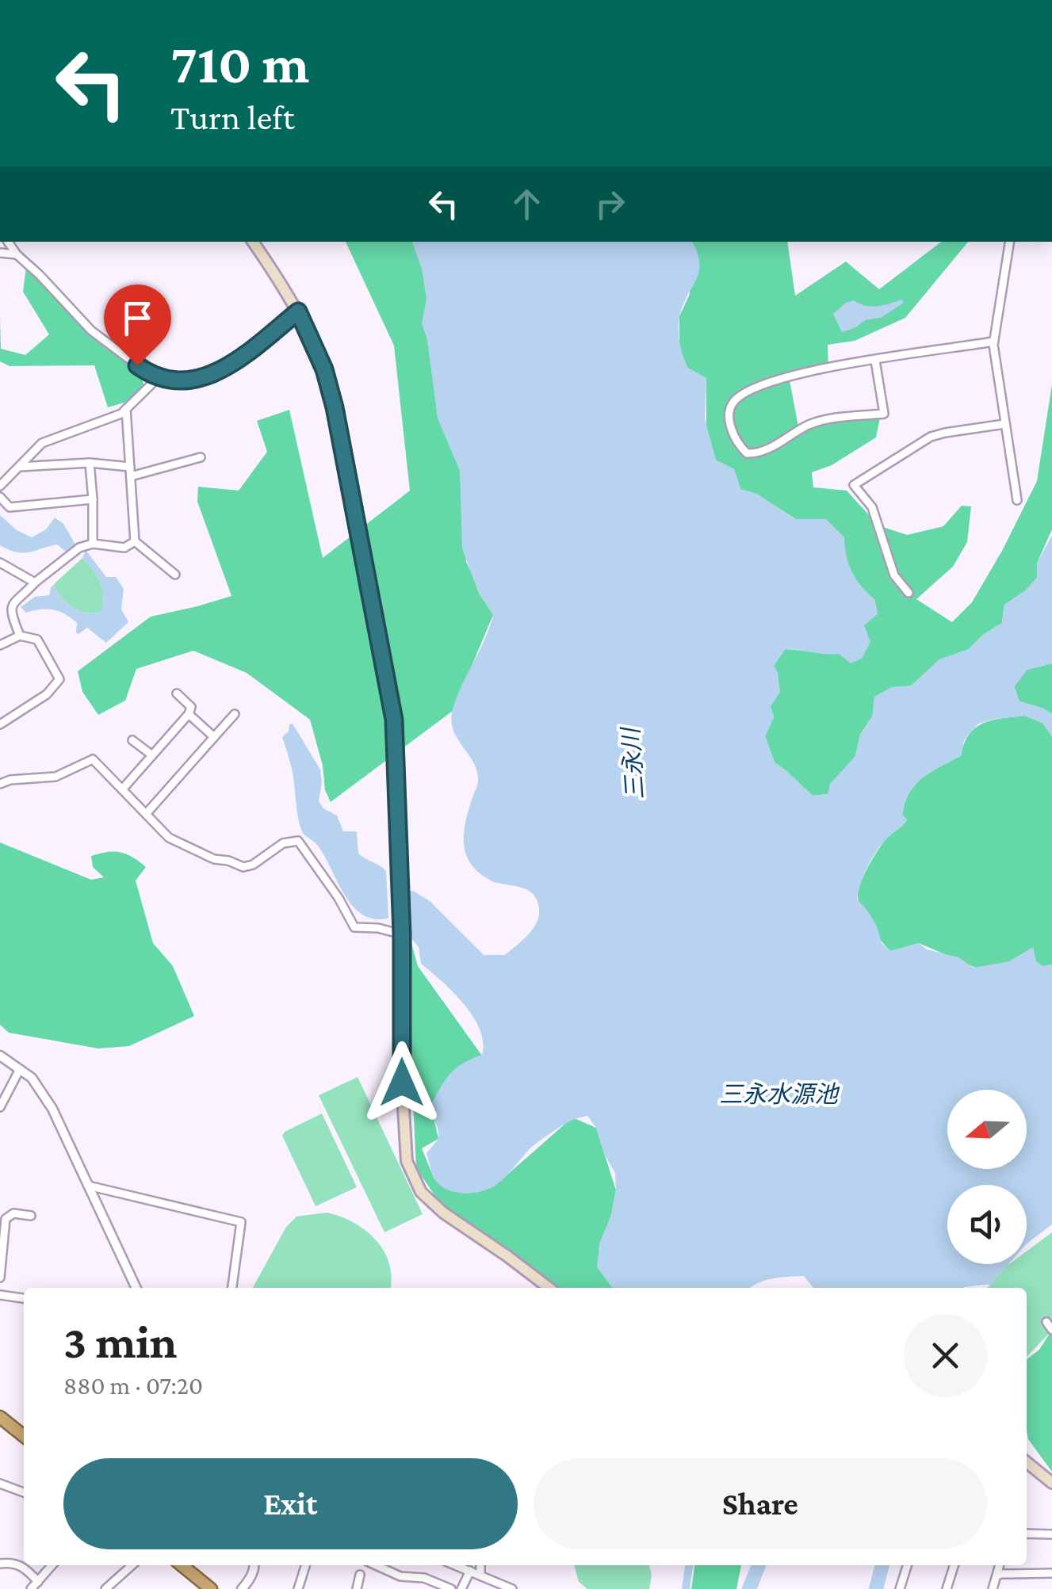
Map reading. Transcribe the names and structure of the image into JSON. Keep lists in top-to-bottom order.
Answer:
{
  "water": ["三永川", "三永水源池"],
  "north": "left",
  "page": {
    "turn": ["710 m", "Turn left"],
    "heading": ["3 min", "880 m · 07:20"],
    "buttons": ["Exit", "Share"]
  }
}
